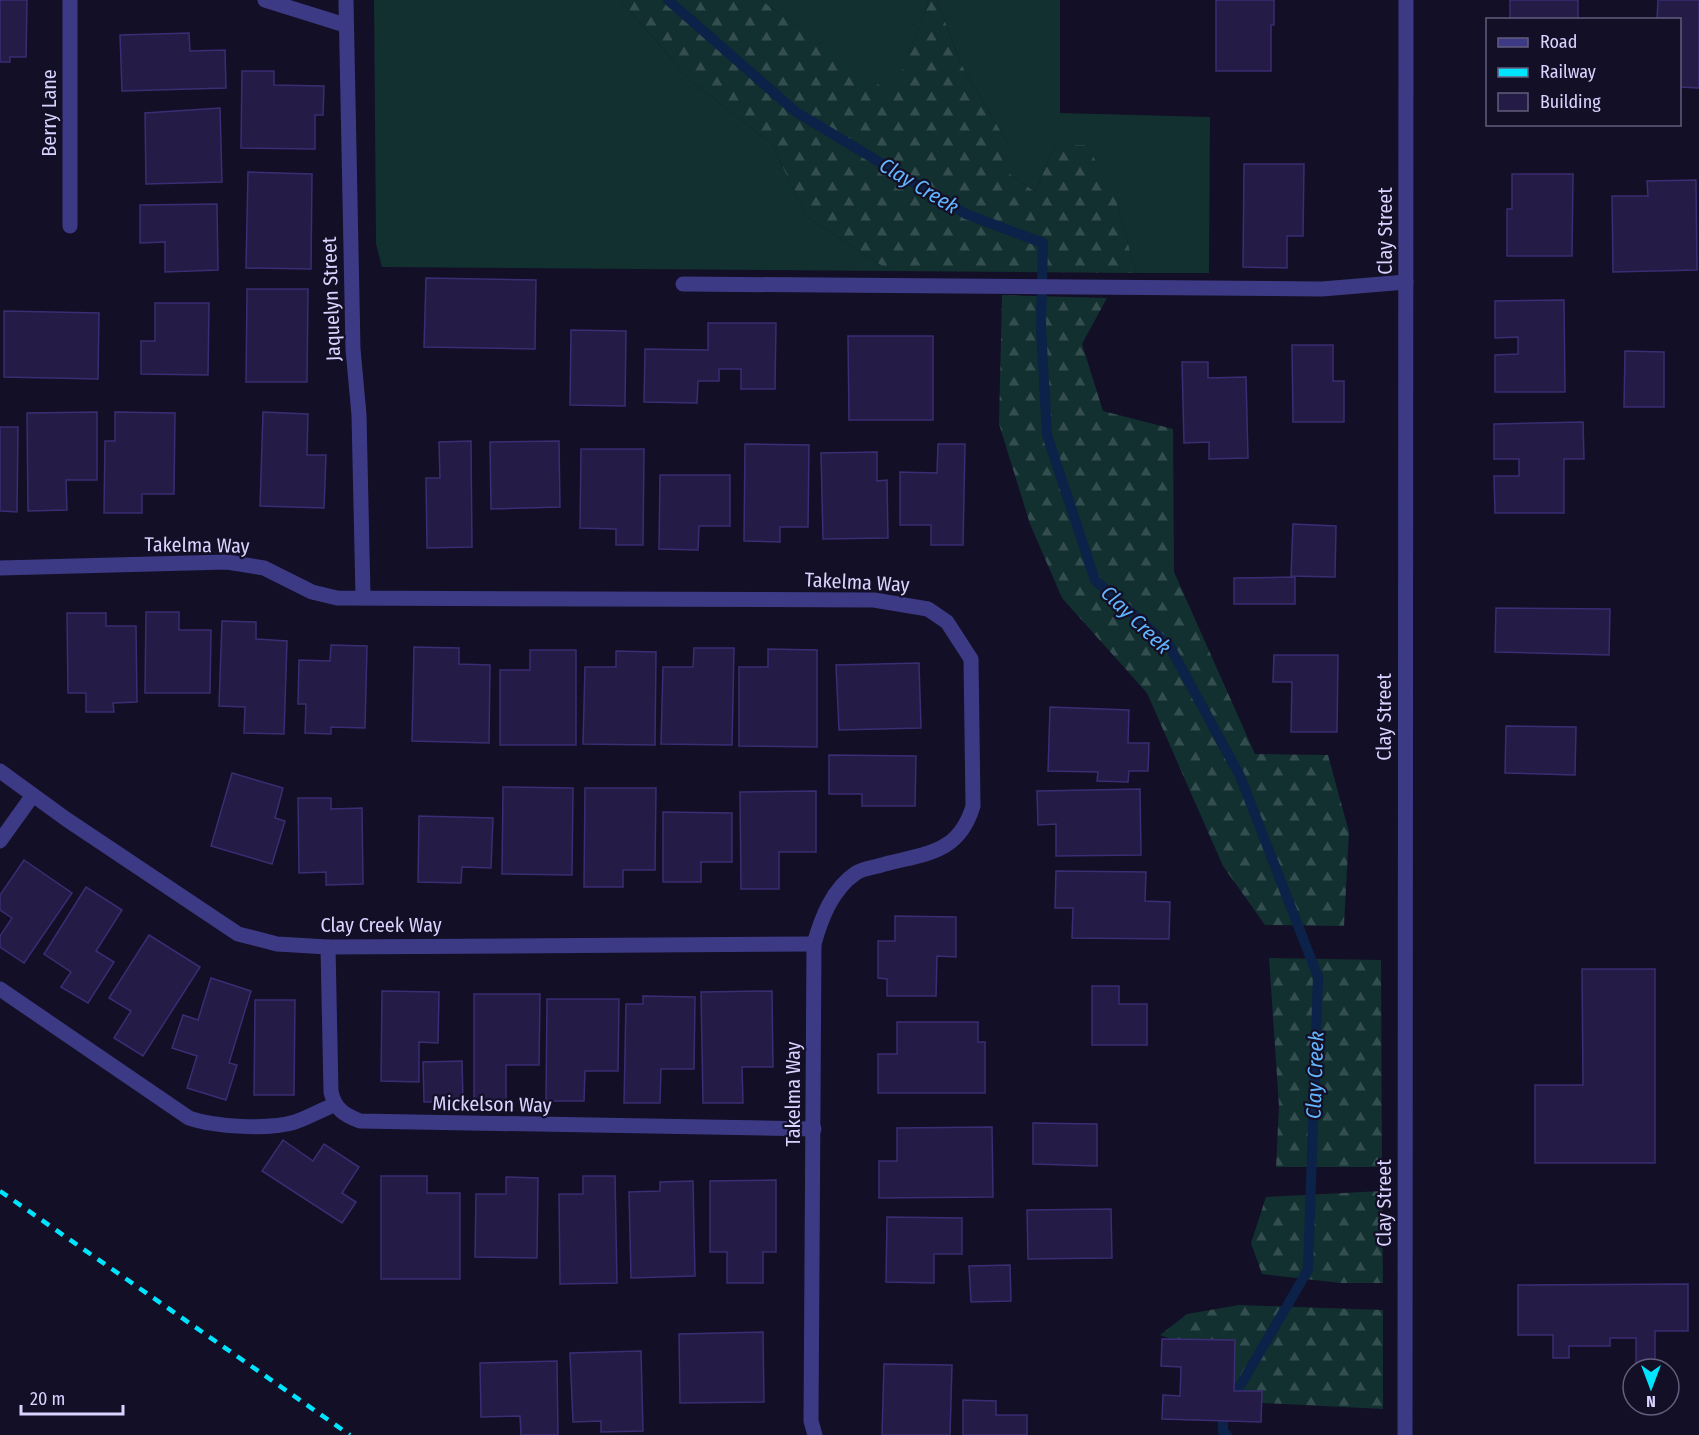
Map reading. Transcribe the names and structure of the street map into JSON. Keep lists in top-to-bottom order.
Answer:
{
  "streets": {
    "street": [
      "Berry Lane",
      "Clay Street",
      "Jaquelyn Street",
      "Takelma Way",
      "Clay Creek Way",
      "Mickelson Way"
    ]
  },
  "crossings": [
    ["Jaquelyn Street", "Takelma Way"],
    ["Takelma Way", "Clay Creek Way"],
    ["Takelma Way", "Mickelson Way"]
  ],
  "water": ["Clay Creek"],
  "legend": ["Road", "Railway", "Building"],
  "scale_bar": "20 m",
  "north": "bottom"
}
